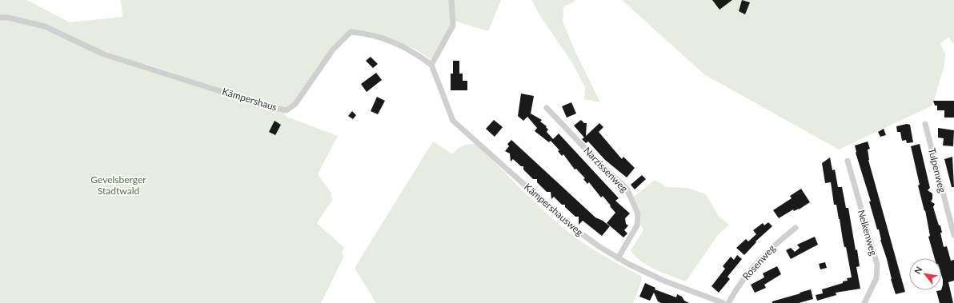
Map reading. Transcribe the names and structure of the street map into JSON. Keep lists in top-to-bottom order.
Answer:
{
  "streets": {
    "street": [
      "Kämpershaus",
      "Narzissenweg",
      "Tulpenweg",
      "Kämpershausweg",
      "Nelkenweg",
      "Rosenweg"
    ]
  },
  "crossings": [
    ["Kämpershaus", "Kämpershausweg"],
    ["Narzissenweg", "Kämpershausweg"]
  ],
  "parks": ["Gevelsberger Stadtwald"],
  "north": "top left"
}
